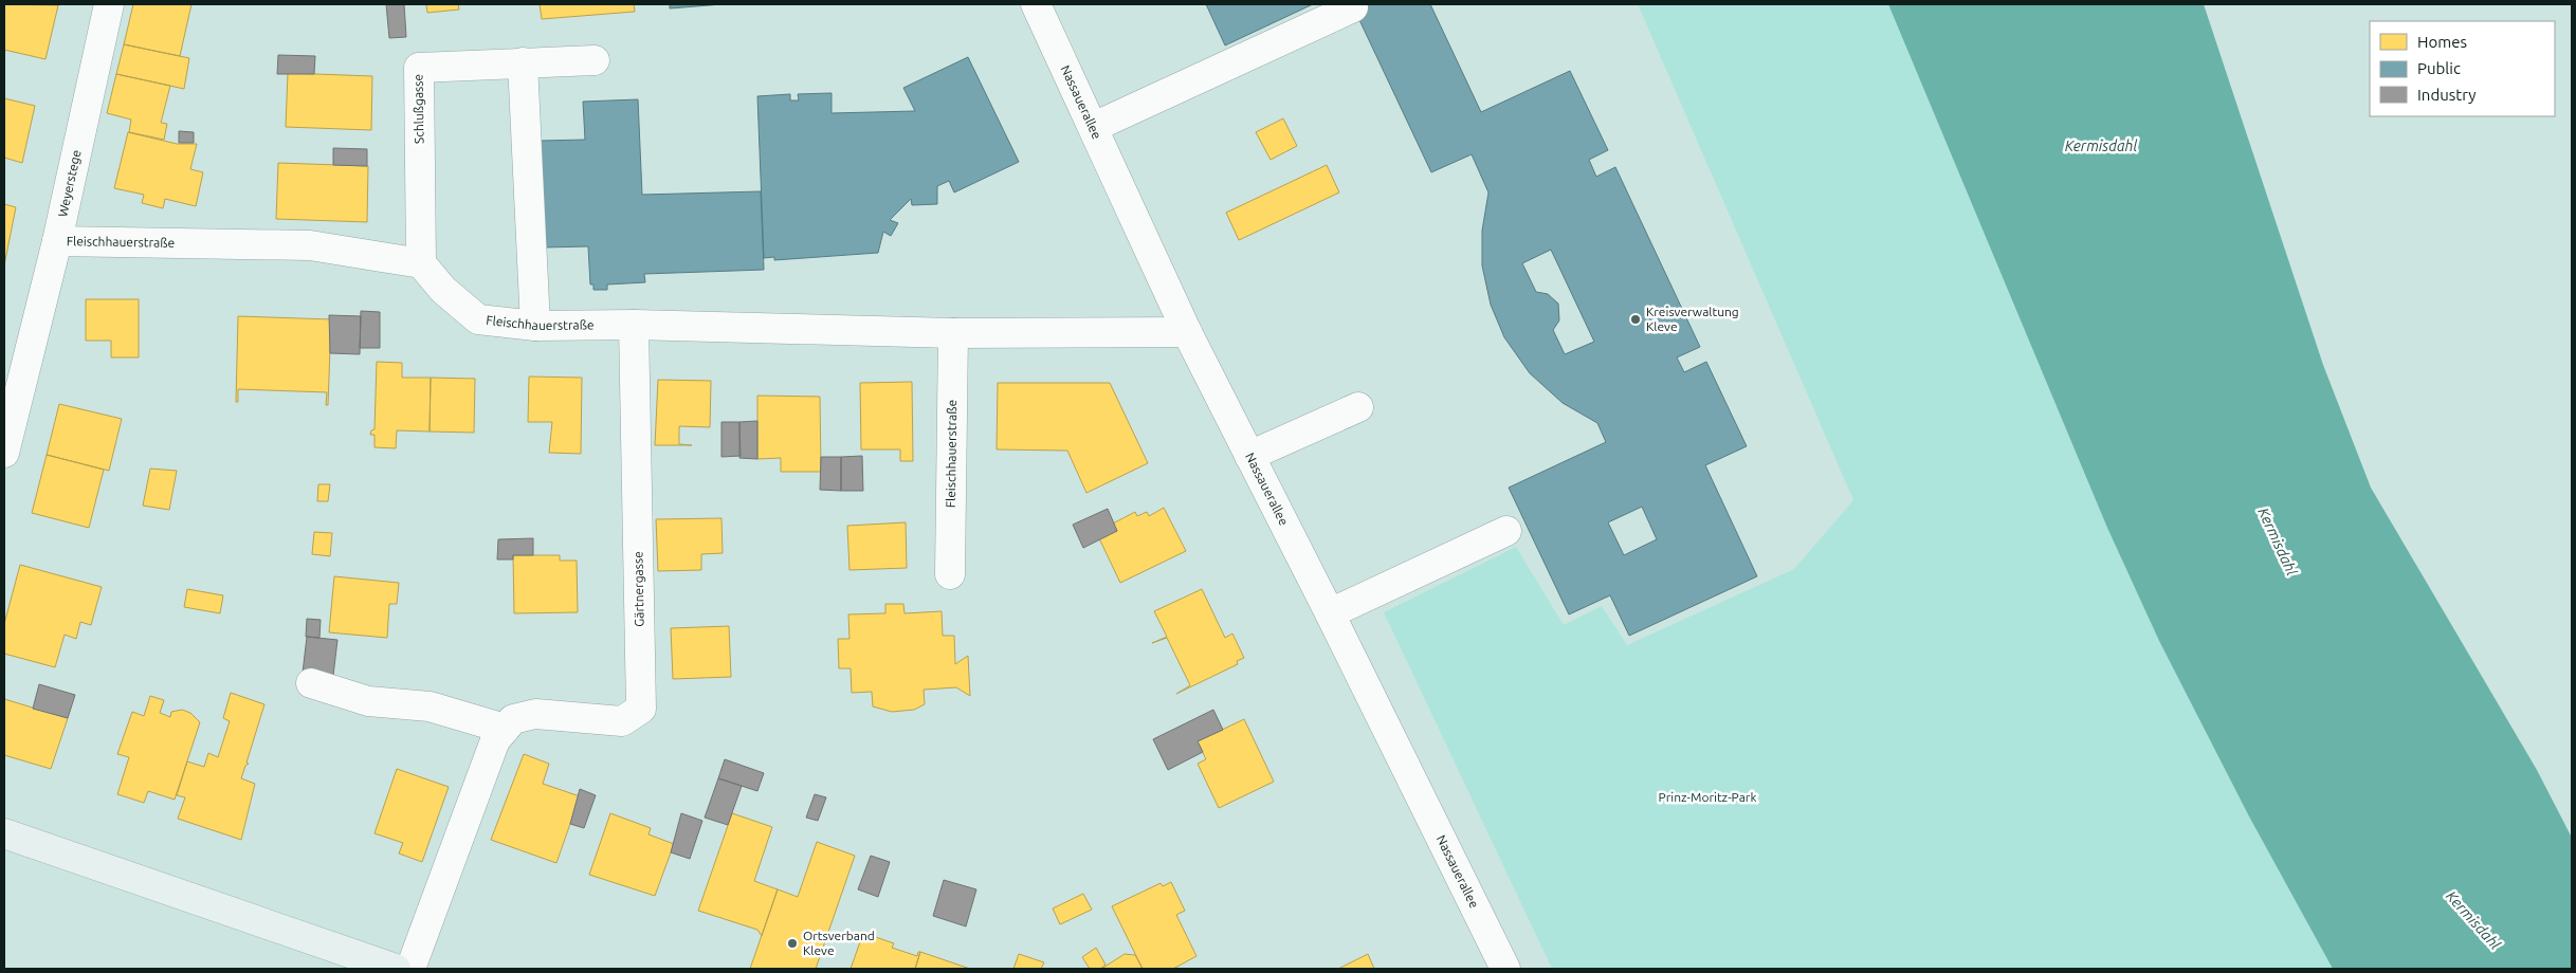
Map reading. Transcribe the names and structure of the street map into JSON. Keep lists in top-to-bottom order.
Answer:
{
  "streets": {
    "street": [
      "Nassauerallee",
      "Schlußgasse",
      "Weyerstege",
      "Fleischhauerstraße",
      "Gärtnergasse"
    ]
  },
  "crossings": [
    ["Nassauerallee", "Fleischhauerstraße"],
    ["Schlußgasse", "Fleischhauerstraße"],
    ["Weyerstege", "Fleischhauerstraße"],
    ["Fleischhauerstraße", "Gärtnergasse"]
  ],
  "water": ["Kermisdahl"],
  "parks": ["Prinz-Moritz-Park"],
  "places": ["Kreisverwaltung Kleve", "Ortsverband Kleve"],
  "legend": ["Homes", "Public", "Industry"]
}
